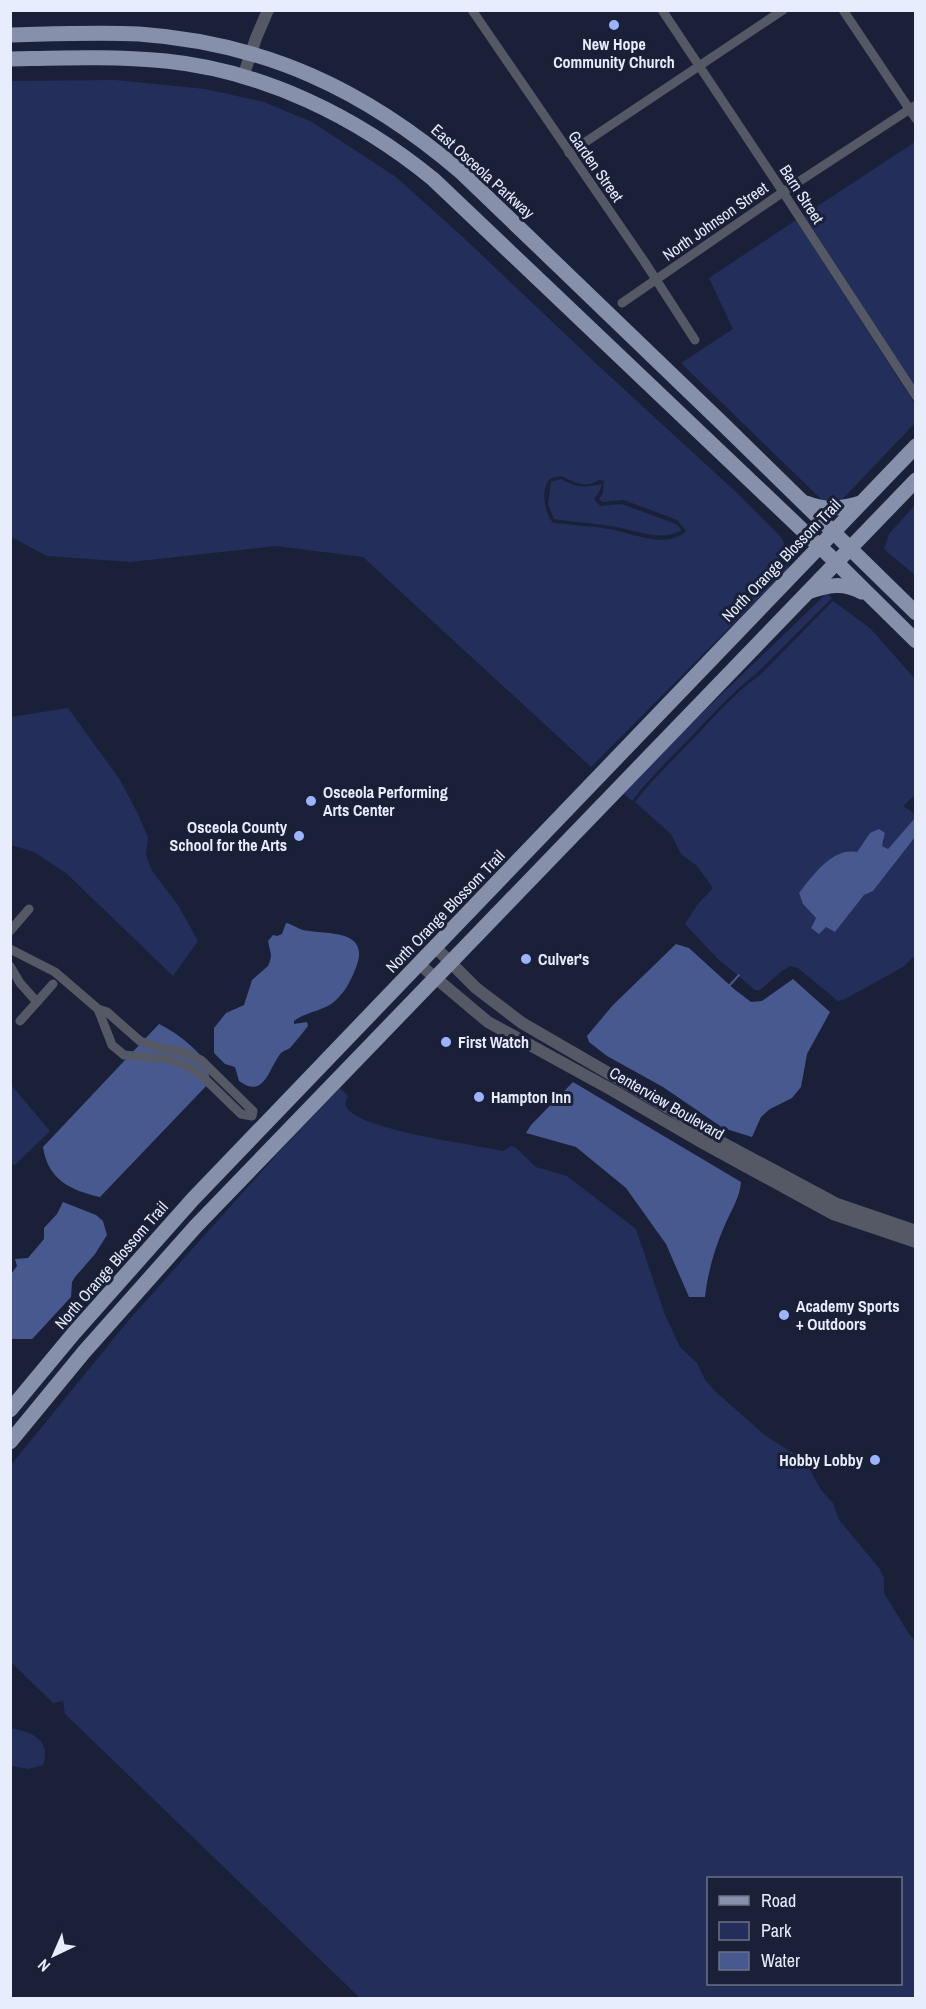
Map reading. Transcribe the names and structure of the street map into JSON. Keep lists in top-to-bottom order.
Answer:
{
  "streets": {
    "main road": ["East Osceola Parkway", "North Orange Blossom Trail"],
    "street": [
      "Garden Street",
      "Barn Street",
      "North Johnson Street",
      "Centerview Boulevard"
    ]
  },
  "crossings": [
    ["Garden Street", "North Johnson Street"],
    ["East Osceola Parkway", "North Orange Blossom Trail"],
    ["Barn Street", "North Johnson Street"],
    ["North Orange Blossom Trail", "Centerview Boulevard"]
  ],
  "places": [
    "New Hope Community Church",
    "Osceola Performing Arts Center",
    "Osceola County School for the Arts",
    "Culver's",
    "First Watch",
    "Hampton Inn",
    "Academy Sports + Outdoors",
    "Hobby Lobby"
  ],
  "legend": ["Road", "Park", "Water"],
  "north": "bottom left"
}
